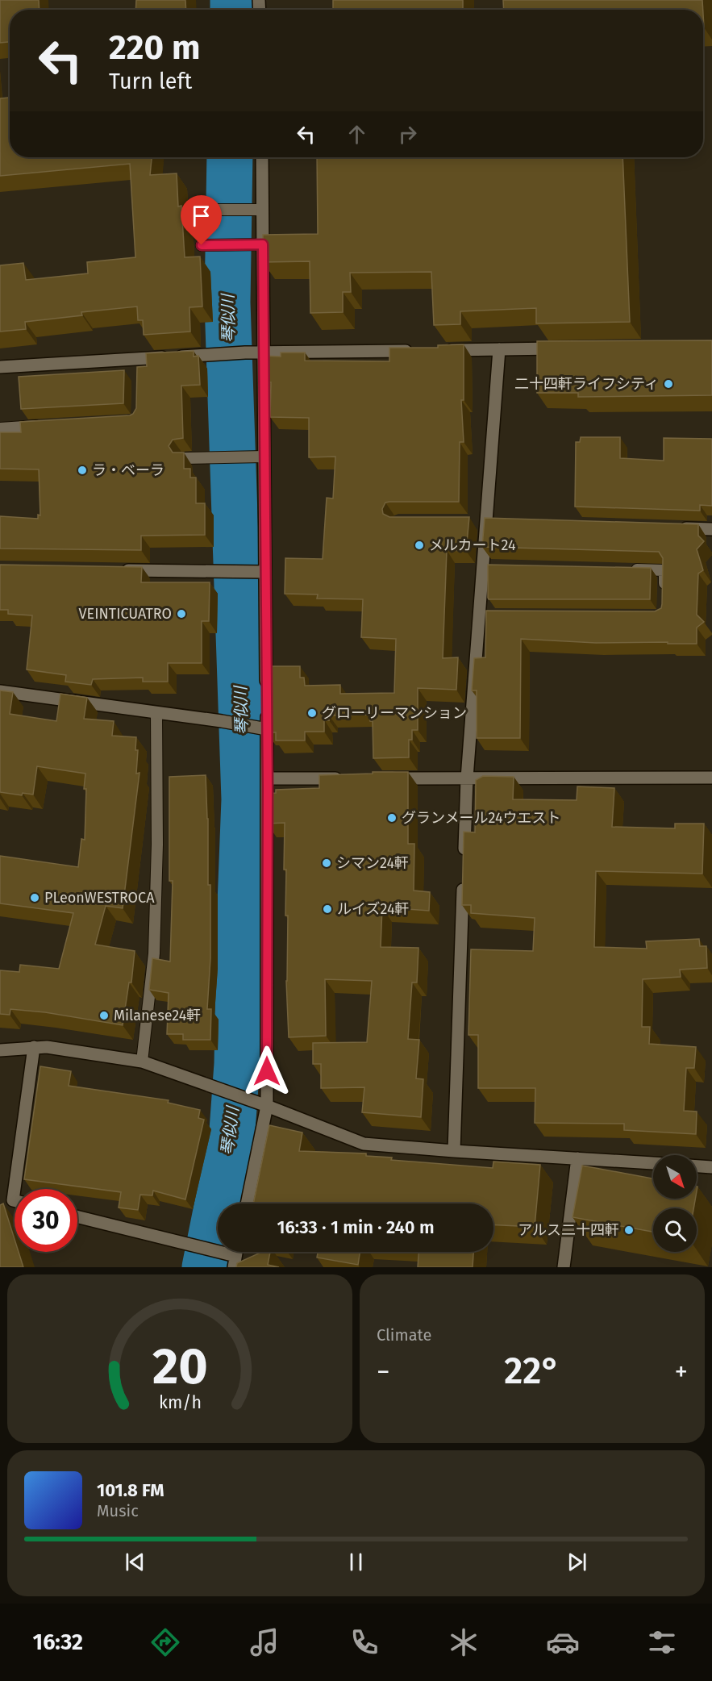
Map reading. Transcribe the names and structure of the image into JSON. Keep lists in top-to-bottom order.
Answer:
{
  "water": ["琴似川"],
  "places": [
    "二十四軒ライフシティ",
    "ラ・ベーラ",
    "メルカート24",
    "VEINTICUATRO",
    "グローリーマンション",
    "グランメール24ウエスト",
    "シマン24軒",
    "PLeonWESTROCA",
    "ルイズ24軒",
    "Milanese24軒",
    "アルス二十四軒"
  ],
  "north": "bottom right",
  "page": {
    "turn": ["220 m", "Turn left"],
    "limit": "30",
    "trip": "16:33 · 1 min · 240 m",
    "tile": "Climate",
    "heat": ["−", "22°", "+"],
    "song": ["101.8 FM", "Music"],
    "tabs": "16:32",
    "gauge": ["20", "km/h"]
  }
}
